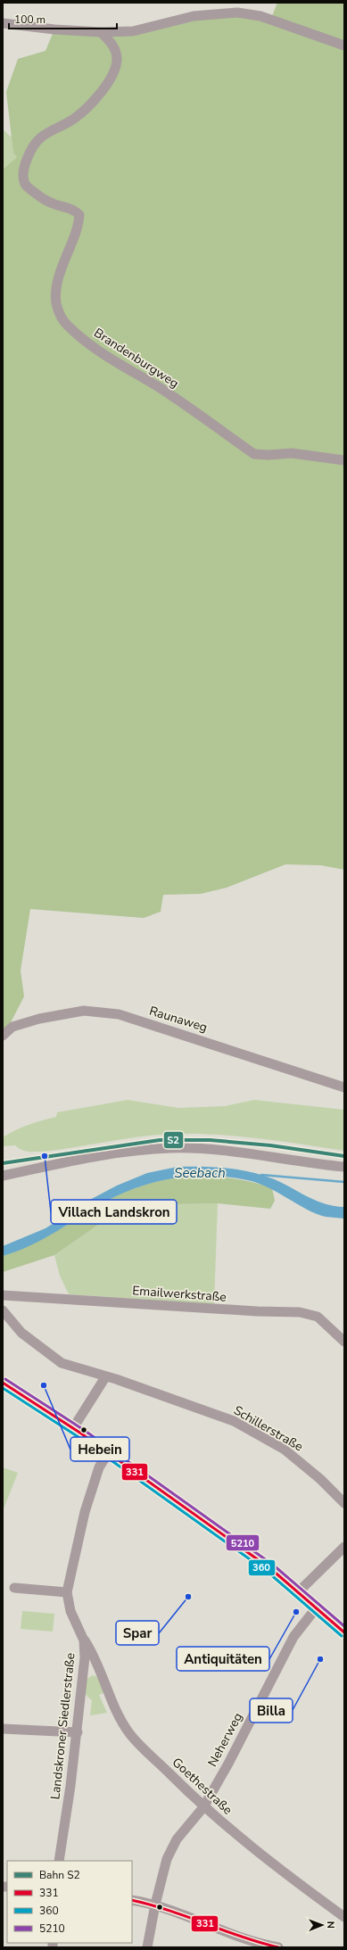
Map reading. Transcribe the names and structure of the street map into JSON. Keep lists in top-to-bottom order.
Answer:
{
  "streets": {
    "street": [
      "Brandenburgweg",
      "Raunaweg",
      "Emailwerkstraße",
      "Schillerstraße",
      "Landskroner Siedlerstraße",
      "Neherweg",
      "Goethestraße"
    ]
  },
  "crossings": [
    ["Landskroner Siedlerstraße", "Goethestraße"],
    ["Neherweg", "Goethestraße"]
  ],
  "water": ["Seebach"],
  "places": [
    "Villach Landskron",
    "Hebein",
    "Spar",
    "Antiquitäten",
    "Billa"
  ],
  "lines": [
    "rail line S2",
    "transit line 5210",
    "transit line 331",
    "transit line 360"
  ],
  "legend": [
    "Bahn S2",
    "331",
    "360",
    "5210"
  ],
  "scale_bar": "100 m",
  "north": "right"
}
